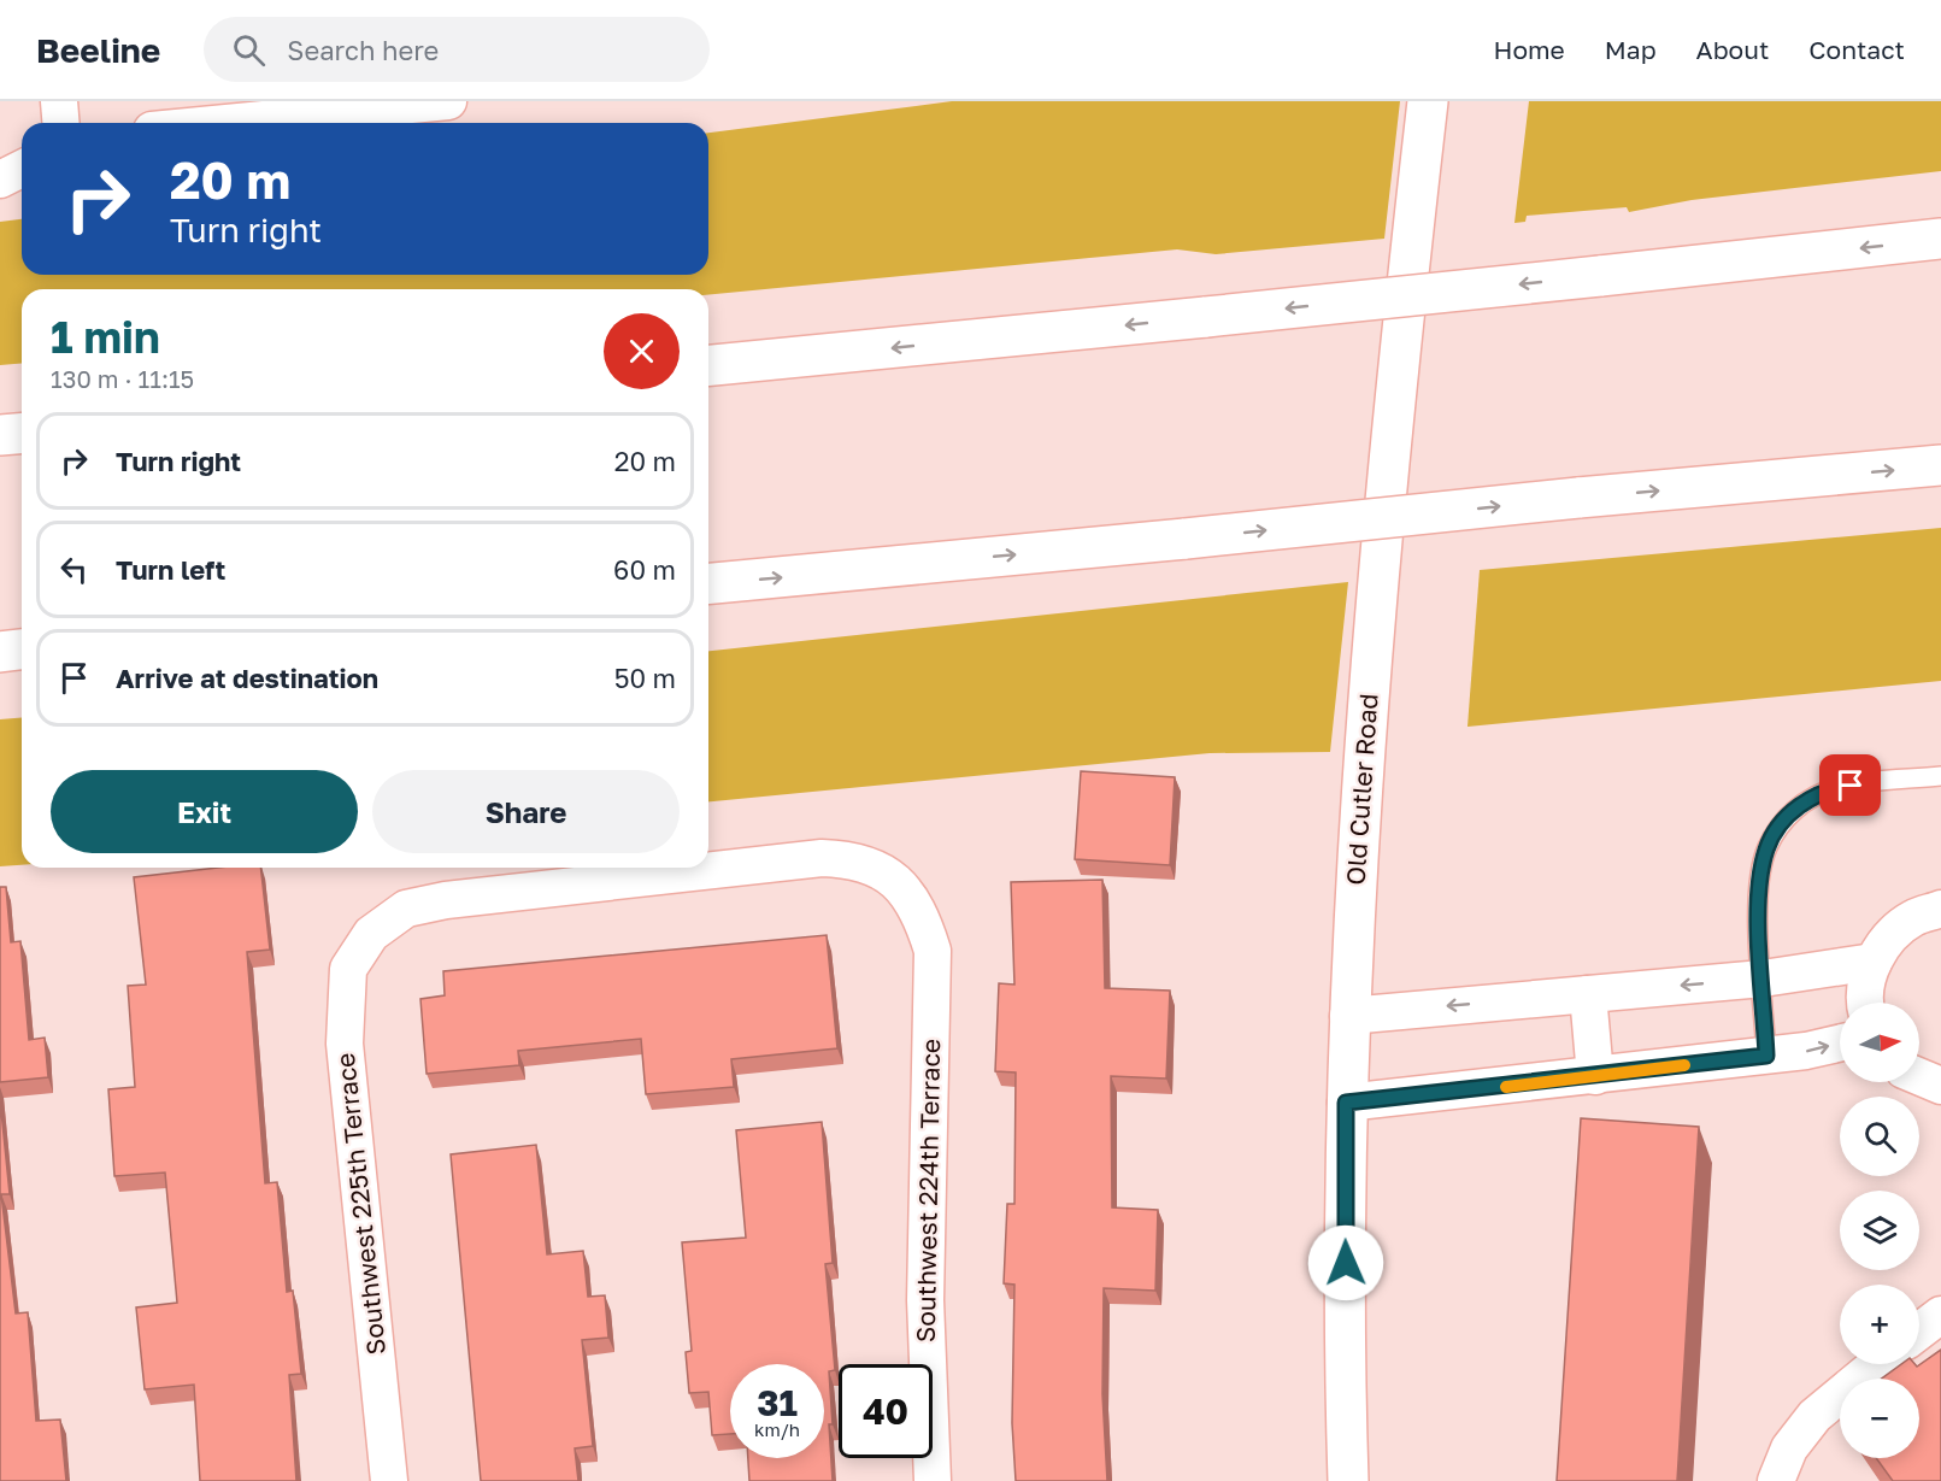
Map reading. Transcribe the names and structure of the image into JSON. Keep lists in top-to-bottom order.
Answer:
{
  "streets": {
    "main road": ["Old Cutler Road"],
    "street": ["Southwest 224th Terrace", "Southwest 225th Terrace"]
  },
  "crossings": [
    ["Southwest 224th Terrace", "Southwest 225th Terrace"]
  ],
  "north": "right",
  "page": {
    "header": "Beeline",
    "search": "Search here",
    "nav": [
      "Home",
      "Map",
      "About",
      "Contact"
    ],
    "turn": ["20 m", "Turn right"],
    "heading": ["1 min", "130 m · 11:15"],
    "list": [
      {
        "name": "Turn right",
        "value": "20 m"
      },
      {
        "name": "Turn left",
        "value": "60 m"
      },
      {
        "name": "Arrive at destination",
        "value": "50 m"
      }
    ],
    "buttons": ["Exit", "Share"],
    "map_buttons": ["+", "−"],
    "speed": "31 km/h",
    "limit": "40"
  }
}
